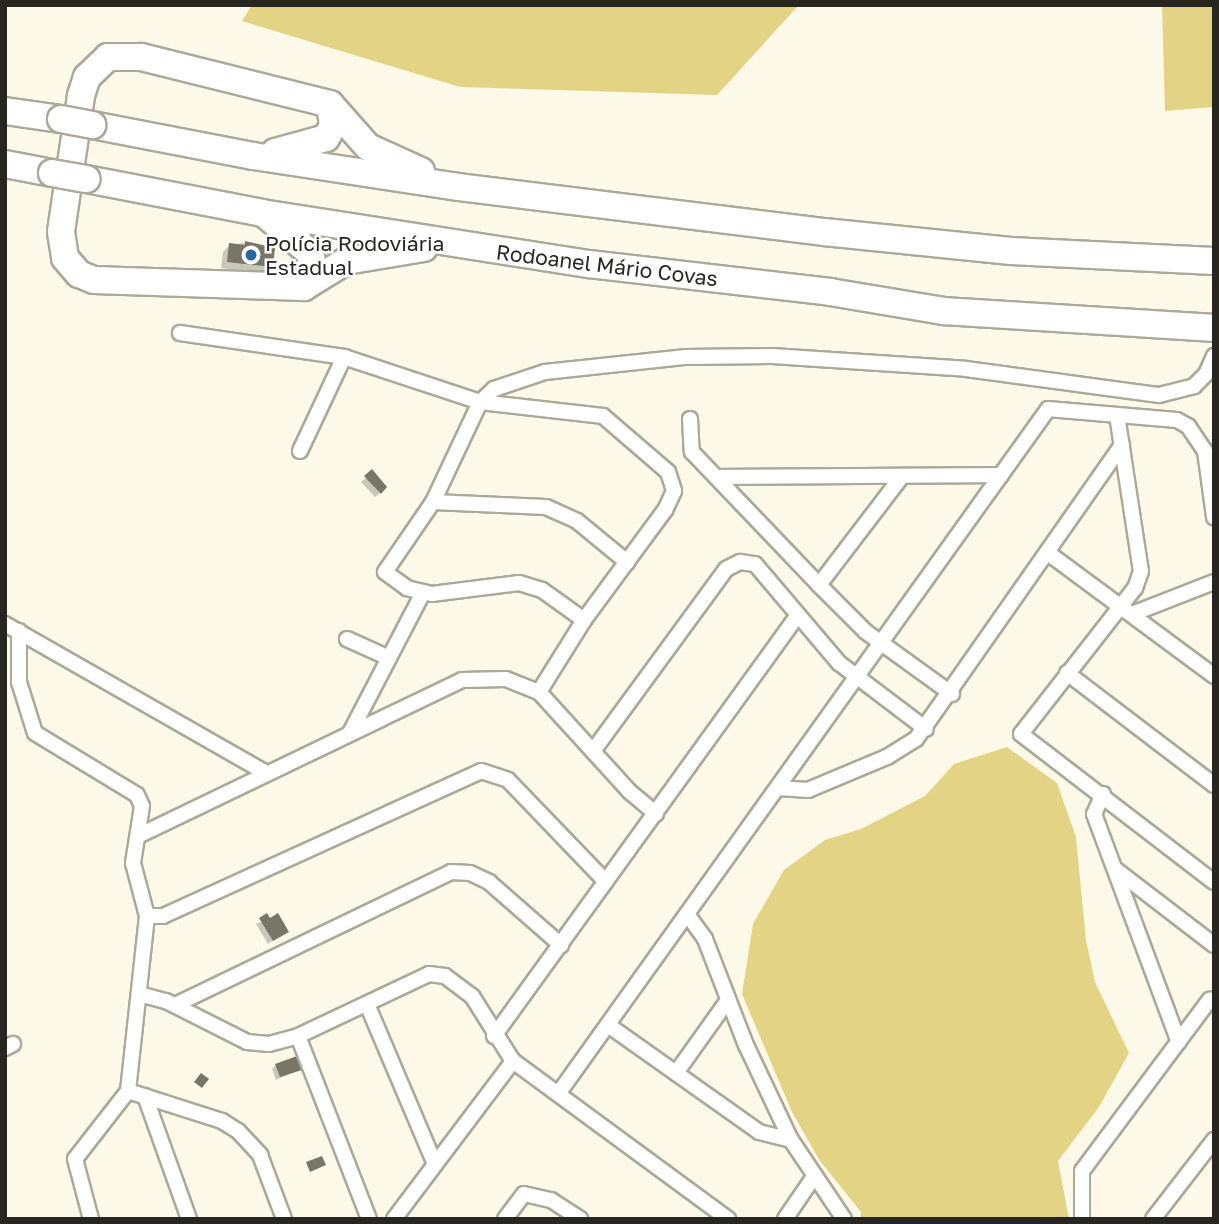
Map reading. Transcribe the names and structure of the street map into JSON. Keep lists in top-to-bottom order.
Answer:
{
  "streets": {
    "highway": ["Rodoanel Mário Covas"]
  },
  "places": ["Polícia Rodoviária Estadual"]
}
